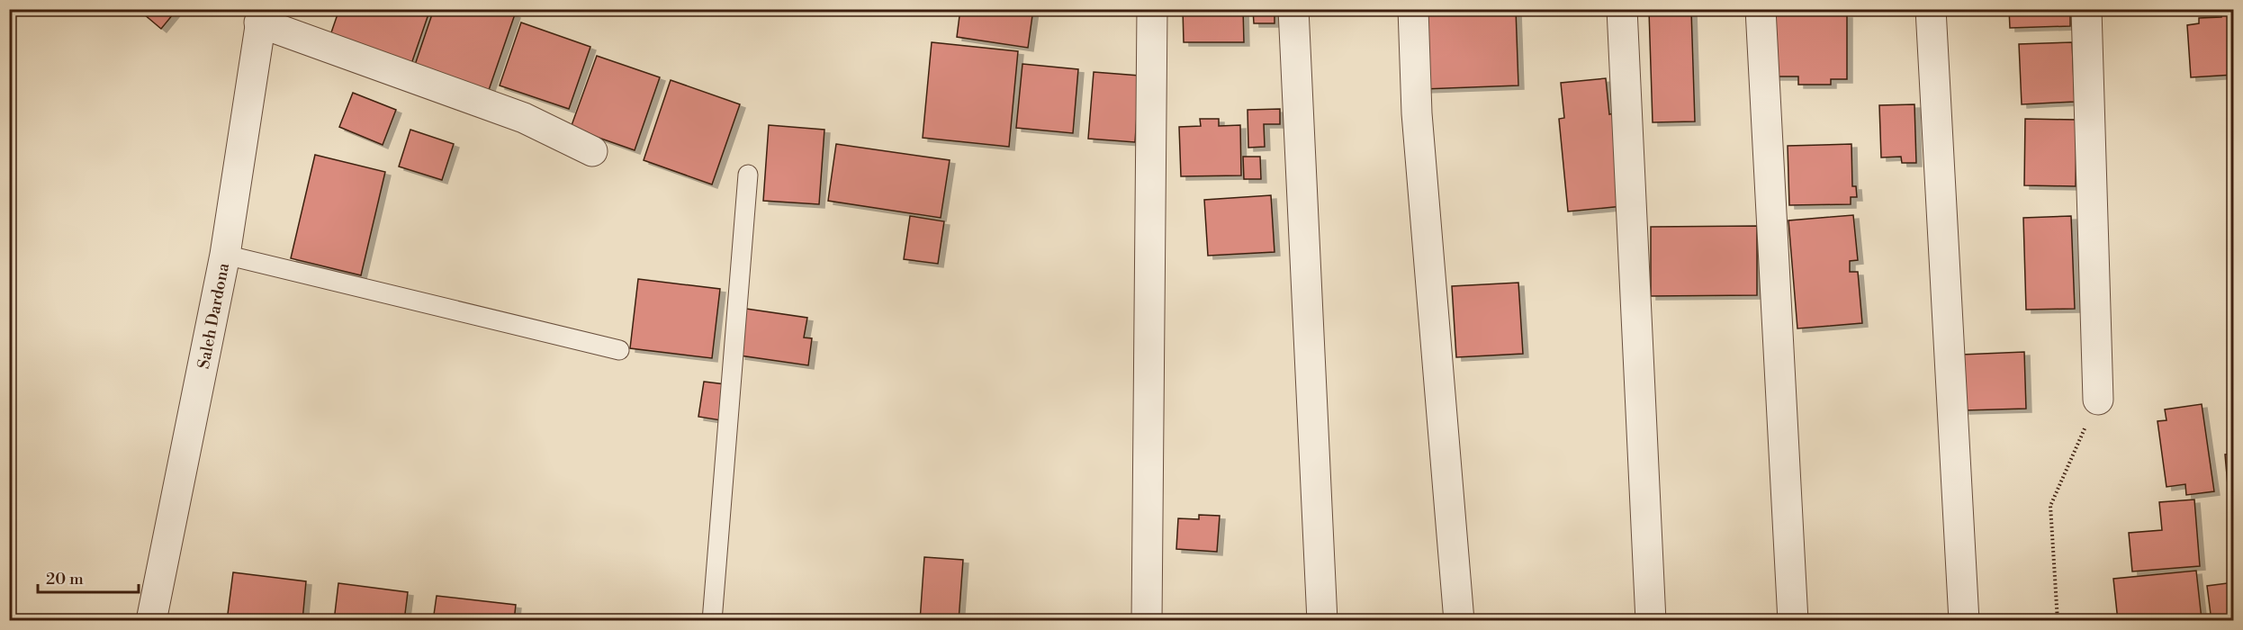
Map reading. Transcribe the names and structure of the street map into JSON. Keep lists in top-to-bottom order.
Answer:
{
  "streets": {
    "street": ["Saleh Dardona"]
  },
  "scale_bar": "20 m"
}
